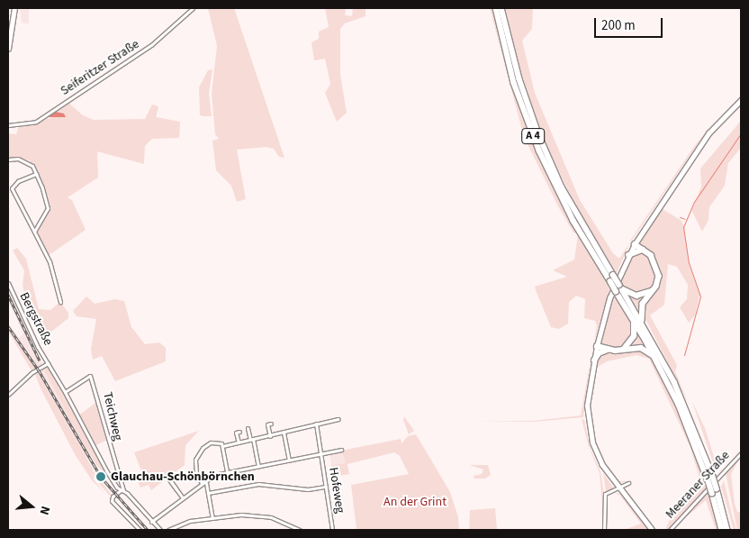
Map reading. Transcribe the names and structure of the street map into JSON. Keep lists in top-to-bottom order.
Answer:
{
  "streets": {
    "highway": ["A 4"],
    "street": [
      "Seiferitzer Straße",
      "Bergstraße",
      "Teichweg",
      "Meeraner Straße",
      "Hofeweg"
    ]
  },
  "crossings": [
    ["Bergstraße", "Teichweg"]
  ],
  "parks": ["An der Grint"],
  "places": ["Glauchau-Schönbörnchen"],
  "scale_bar": "200 m",
  "north": "right"
}
